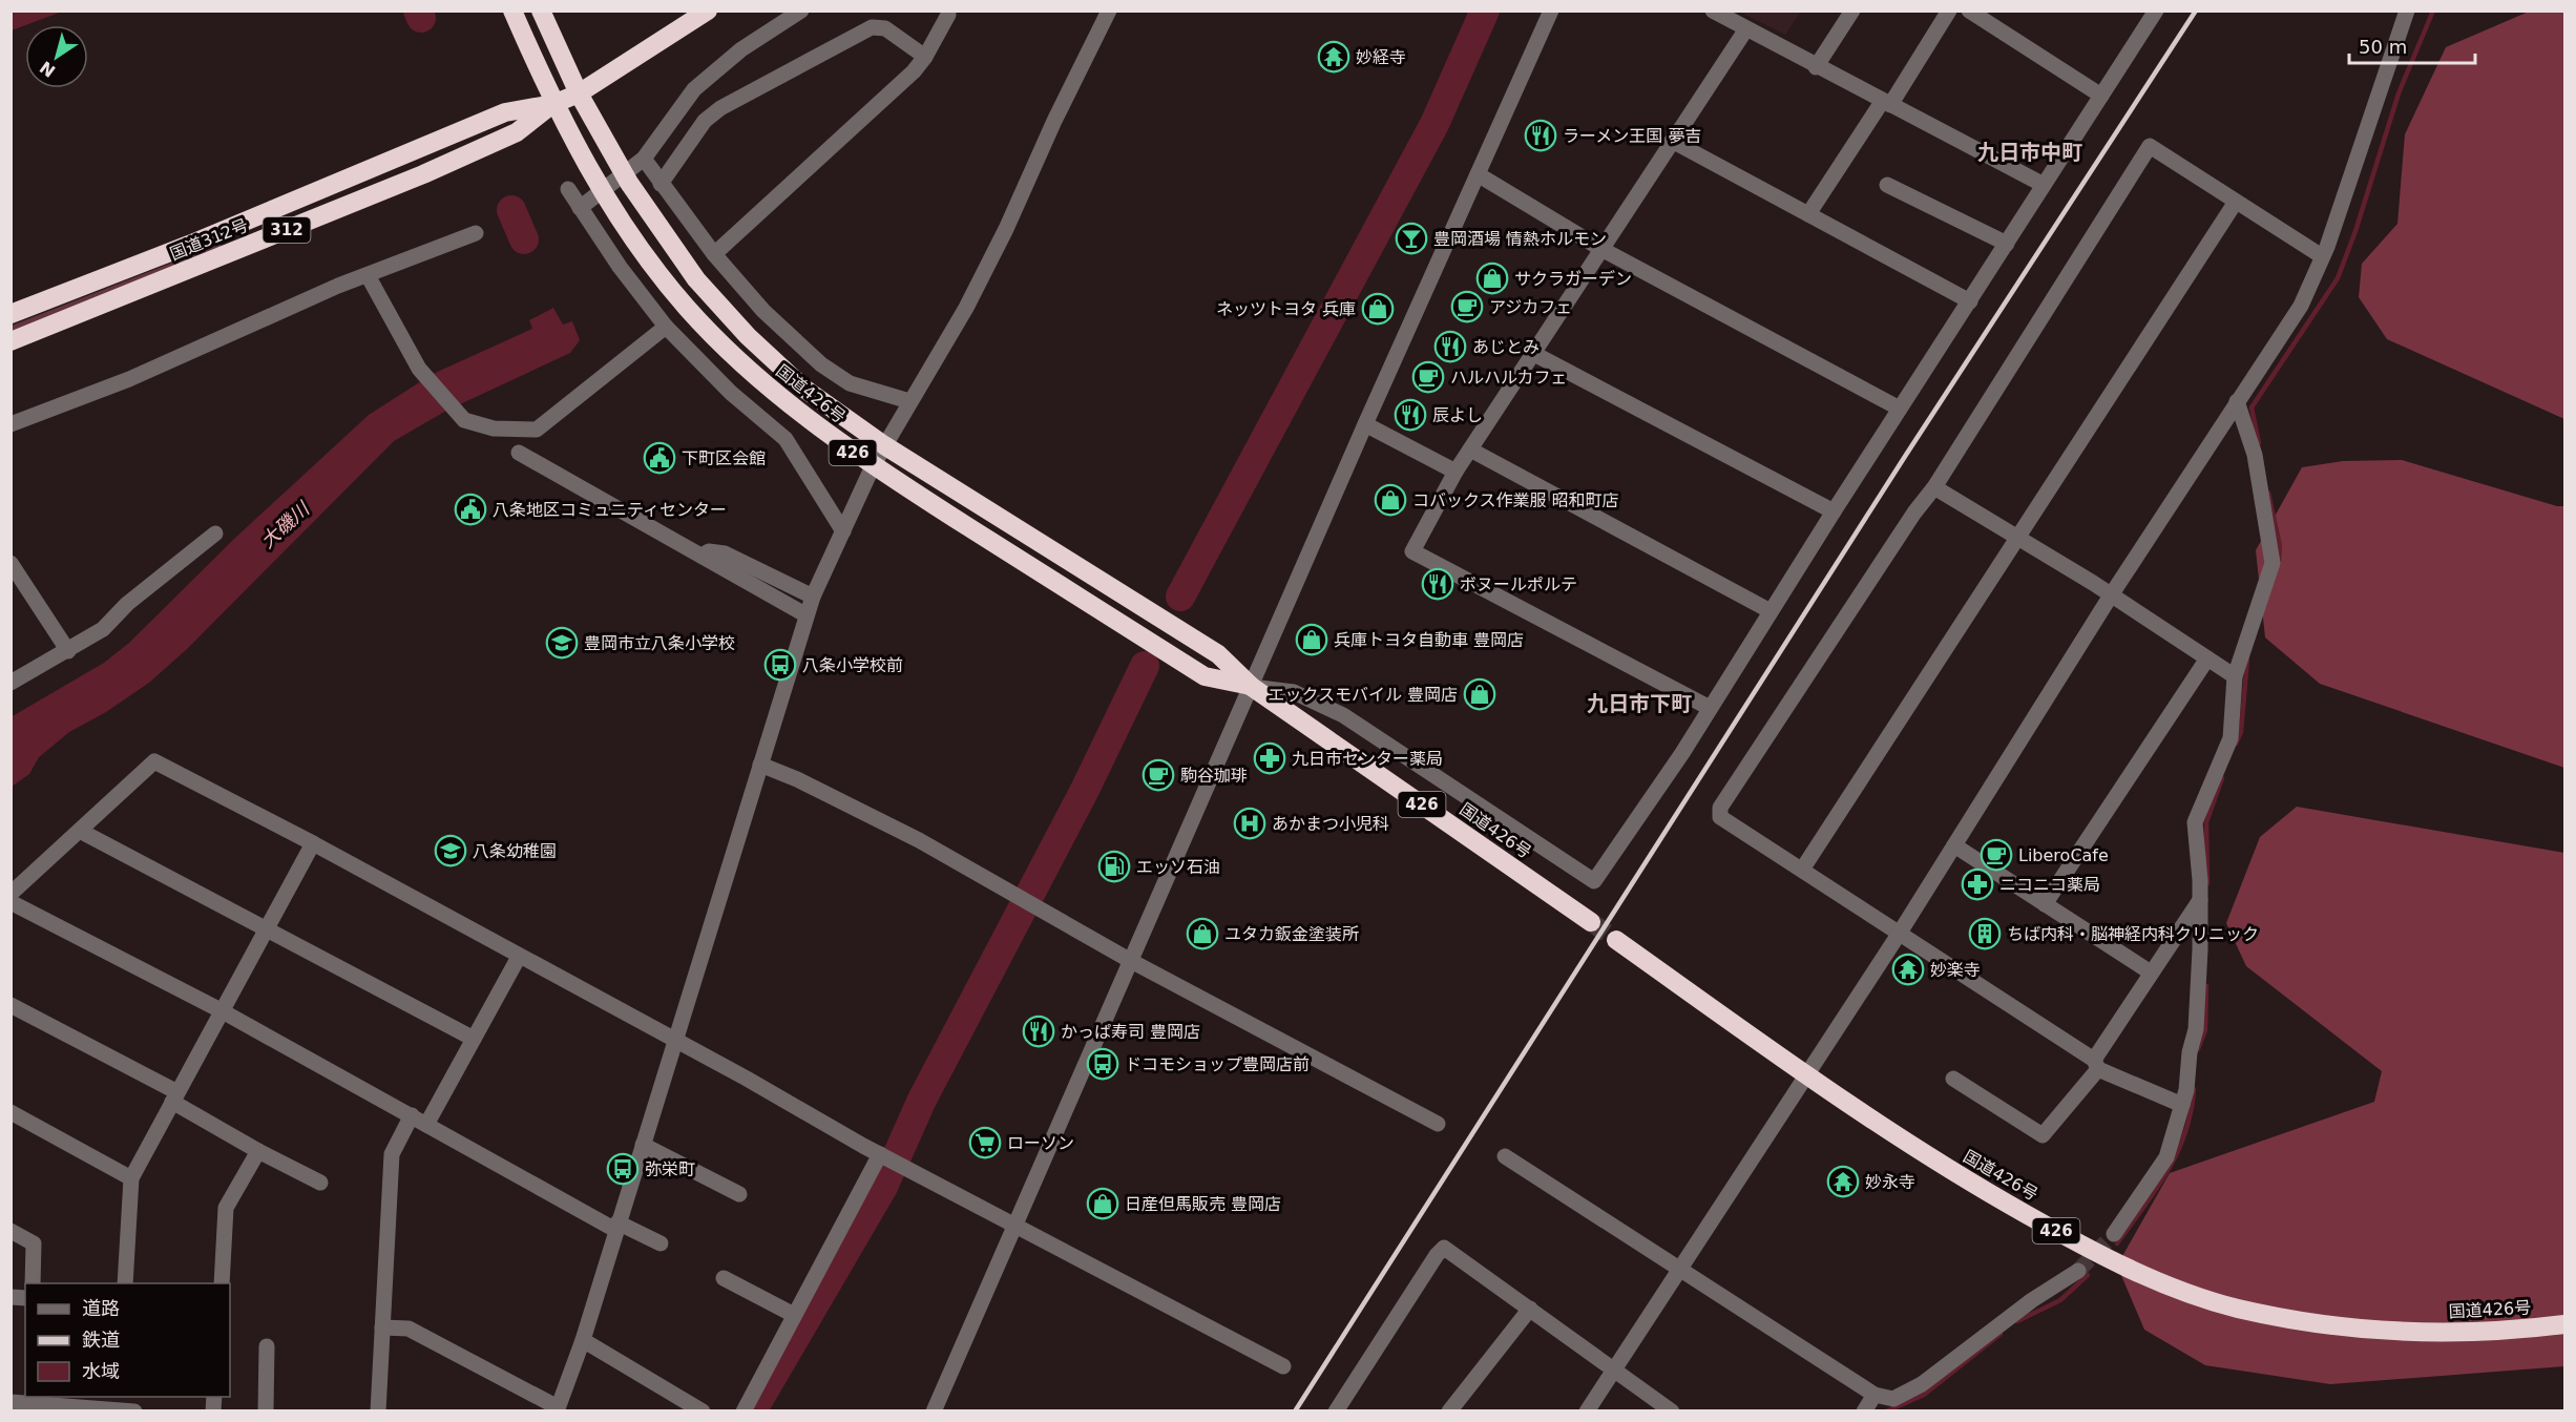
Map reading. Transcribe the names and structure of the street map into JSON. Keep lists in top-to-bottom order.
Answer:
{
  "streets": {
    "highway": [
      "312",
      "国道312号",
      "国道426号",
      "426"
    ]
  },
  "crossings": [
    ["国道312号", "国道426号"]
  ],
  "districts": ["九日市中町", "九日市下町"],
  "water": ["大磯川"],
  "places": {
    "temple": ["妙経寺", "妙楽寺", "妙永寺"],
    "restaurant": [
      "ラーメン王国 夢吉",
      "あじとみ",
      "辰よし",
      "ボヌールポルテ",
      "かっぱ寿司 豊岡店"
    ],
    "bar": ["豊岡酒場 情熱ホルモン"],
    "shop": [
      "サクラガーデン",
      "ネッツトヨタ 兵庫",
      "コバックス作業服 昭和町店",
      "兵庫トヨタ自動車 豊岡店",
      "エックスモバイル 豊岡店",
      "ユタカ鈑金塗装所",
      "日産但馬販売 豊岡店"
    ],
    "cafe": [
      "アジカフェ",
      "ハルハルカフェ",
      "駒谷珈琲",
      "LiberoCafe"
    ],
    "public building": ["下町区会館", "八条地区コミュニティセンター"],
    "school or university": ["豊岡市立八条小学校", "八条幼稚園"],
    "bus stop": ["八条小学校前", "ドコモショップ豊岡店前", "弥栄町"],
    "pharmacy": ["九日市センター薬局", "ニコニコ薬局"],
    "hospital": ["あかまつ小児科"],
    "fuel station": ["エッソ石油"],
    "building": ["ちば内科・脳神経内科クリニック"],
    "supermarket": ["ローソン"]
  },
  "legend": ["道路", "鉄道", "水域"],
  "scale_bar": "50 m",
  "north": "bottom left"
}
